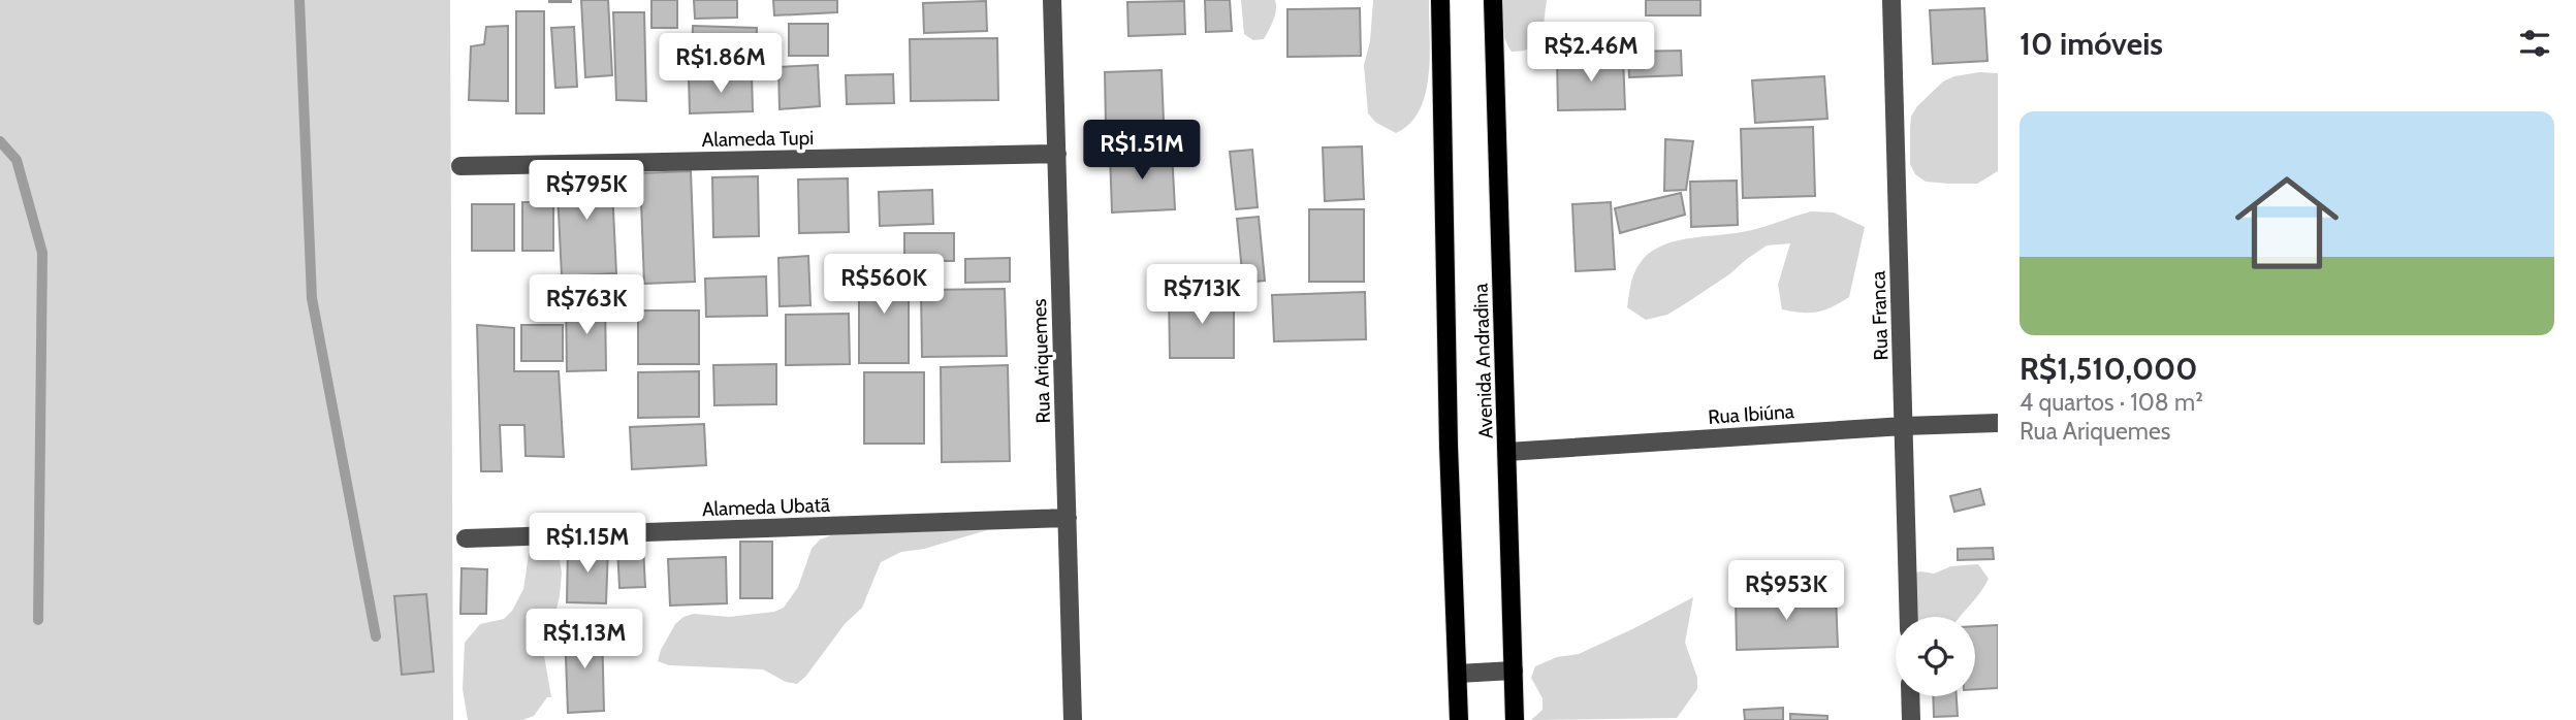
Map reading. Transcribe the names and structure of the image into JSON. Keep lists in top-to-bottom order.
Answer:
{
  "streets": {
    "main road": ["Avenida Andradina"],
    "street": [
      "Alameda Tupi",
      "Rua Franca",
      "Rua Ariquemes",
      "Rua Ibiúna",
      "Alameda Ubatã"
    ]
  },
  "crossings": [
    ["Alameda Tupi", "Rua Ariquemes"],
    ["Rua Franca", "Rua Ibiúna"],
    ["Rua Ariquemes", "Alameda Ubatã"],
    ["Avenida Andradina", "Rua Ibiúna"]
  ],
  "page": {
    "heading": "10 imóveis",
    "price": [
      "R$2.46M",
      "R$1.86M",
      "R$1.51M",
      "R$795K",
      "R$560K",
      "R$713K",
      "R$763K",
      "R$1.15M",
      "R$953K",
      "R$1.13M"
    ],
    "list": [
      {
        "name": "R$1,510,000",
        "note": "4 quartos · 108 m² · Rua Ariquemes"
      }
    ]
  }
}
